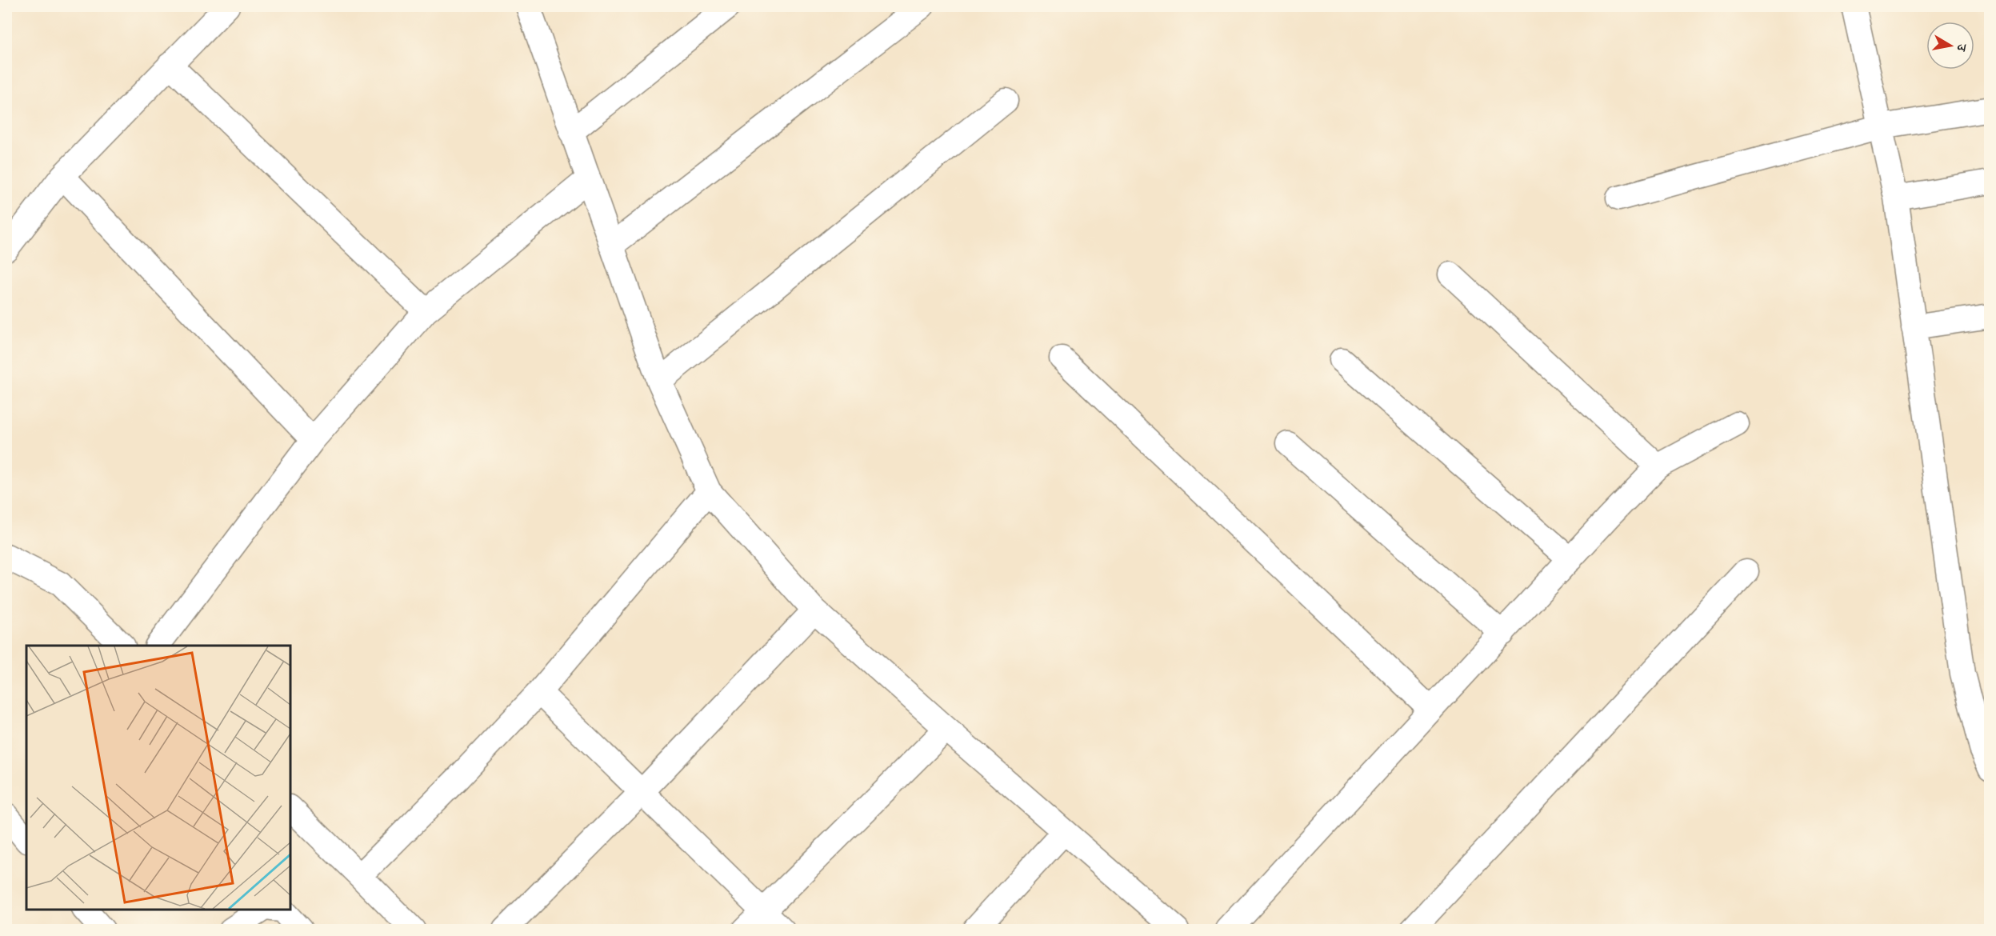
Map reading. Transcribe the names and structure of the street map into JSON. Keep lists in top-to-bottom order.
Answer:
{
  "north": "right"
}
